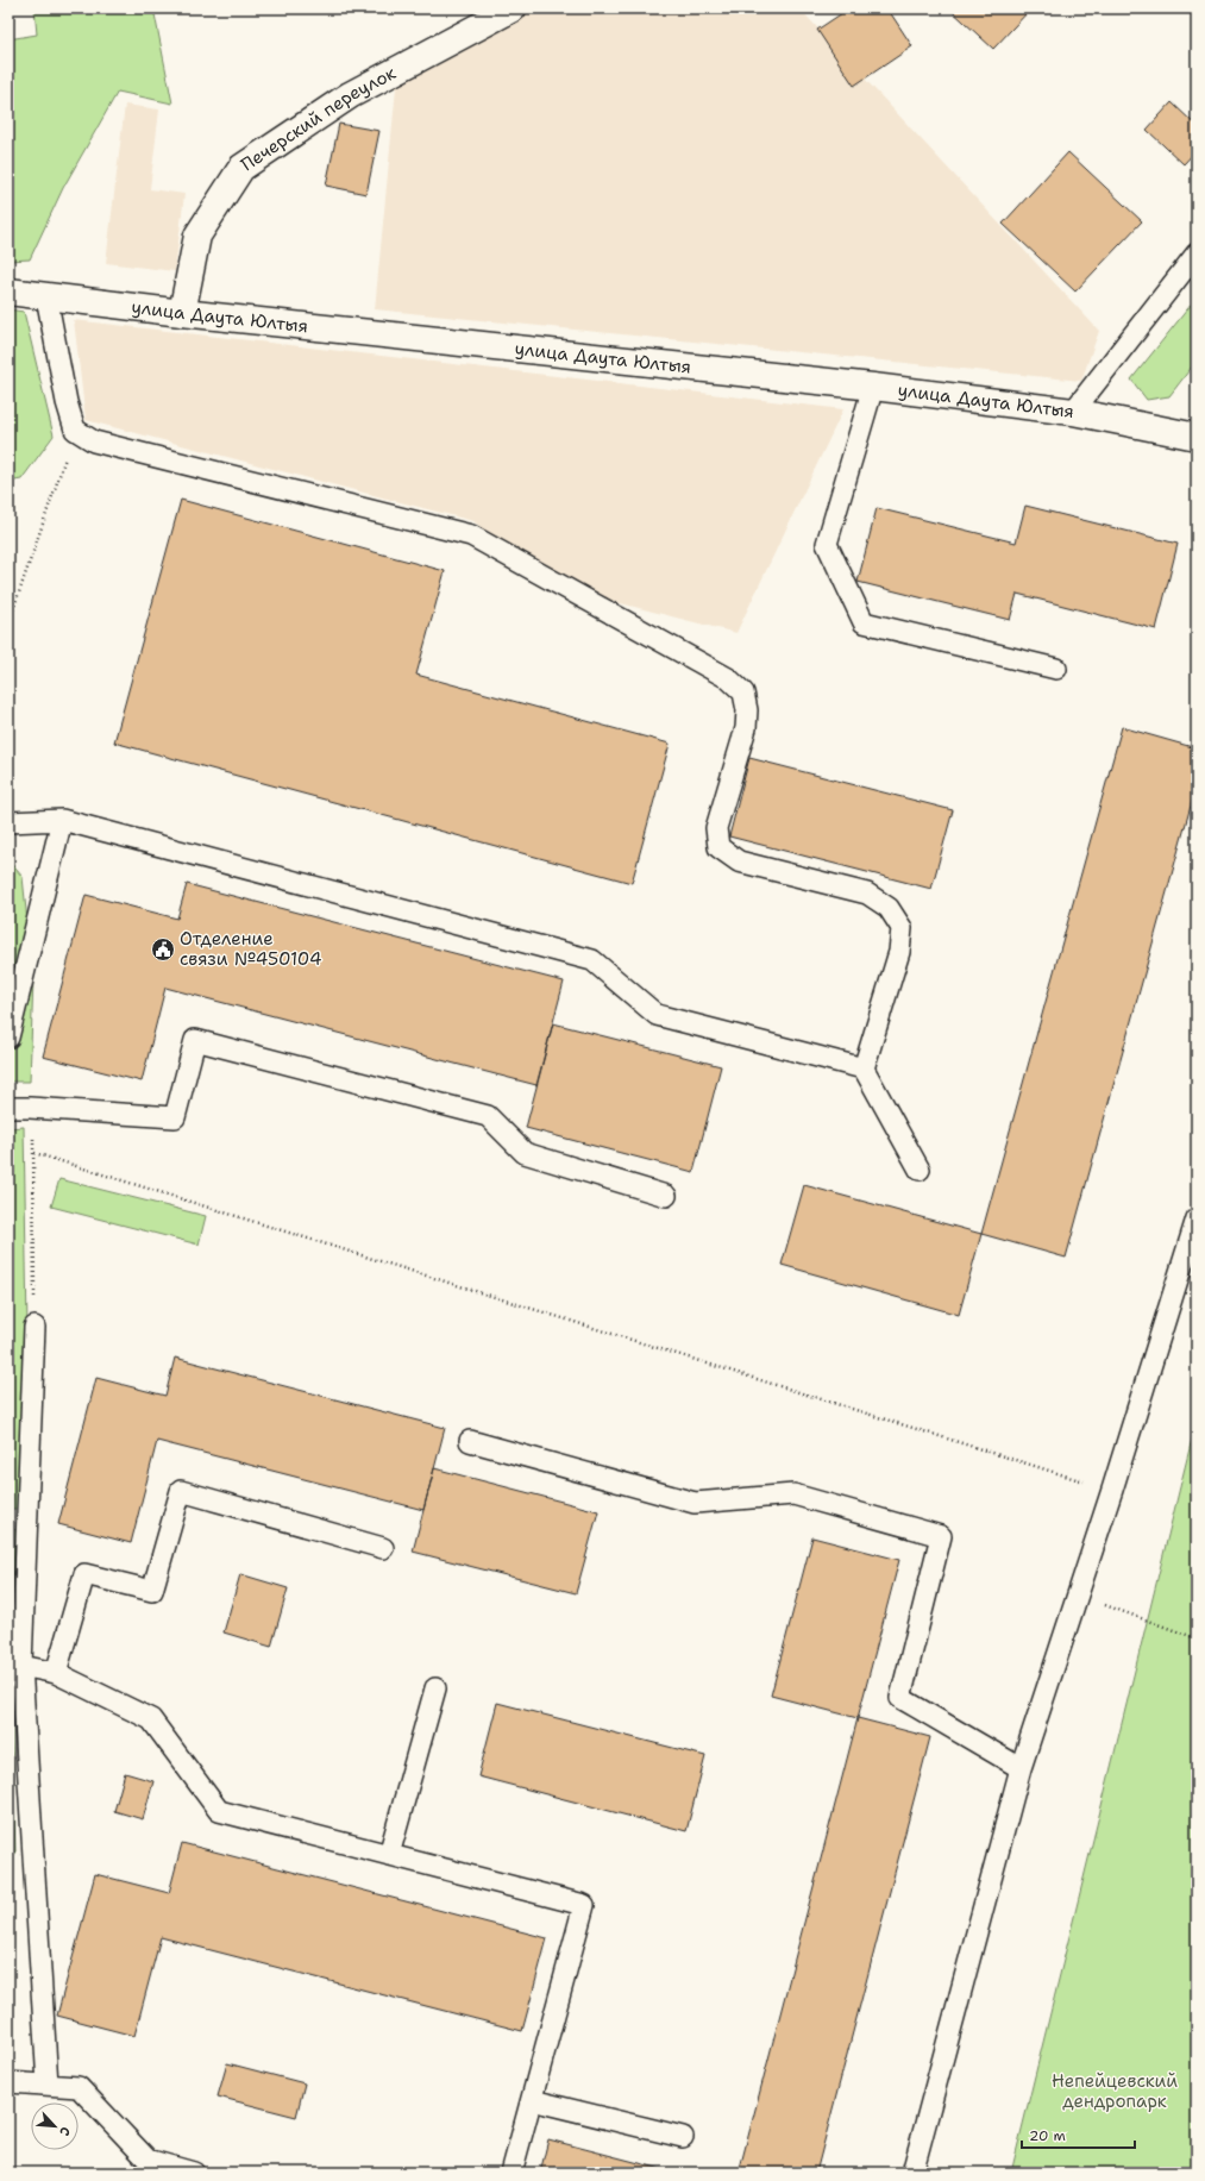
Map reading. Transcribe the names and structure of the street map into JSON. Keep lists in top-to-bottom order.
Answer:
{
  "streets": {
    "street": ["Печерский переулок", "улица Даута Юлтыя"]
  },
  "crossings": [
    ["Печерский переулок", "улица Даута Юлтыя"]
  ],
  "parks": ["Непейцевский дендропарк"],
  "places": {
    "public building": ["Отделение связи №450104"]
  },
  "scale_bar": "20 m",
  "north": "bottom right"
}
